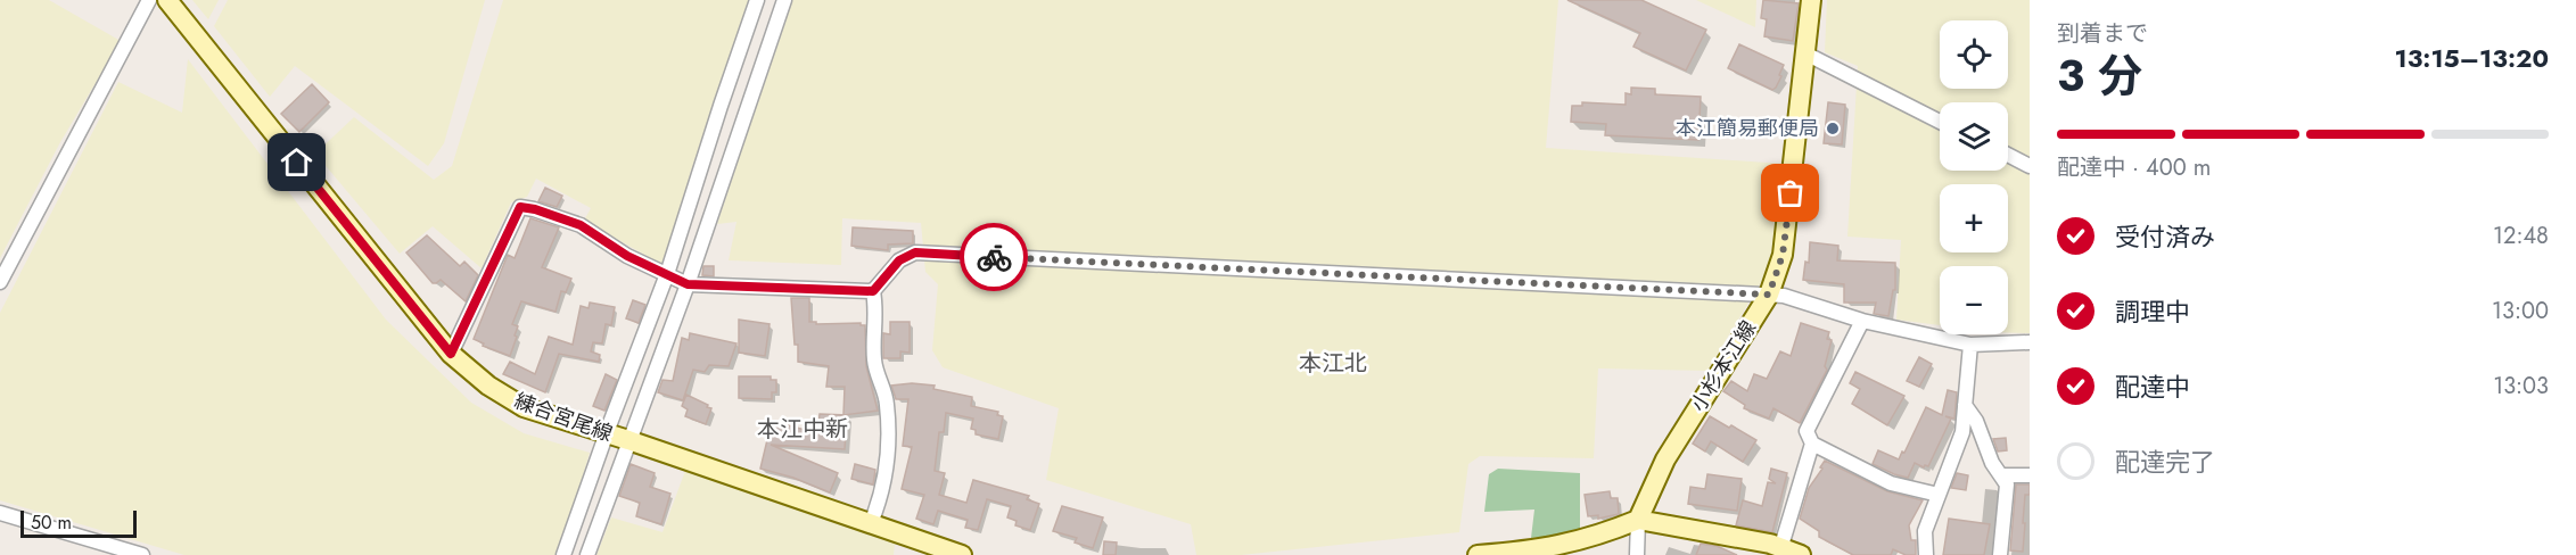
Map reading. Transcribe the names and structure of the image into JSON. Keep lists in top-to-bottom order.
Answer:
{
  "streets": {
    "main road": ["小杉本江線", "練合宮尾線"]
  },
  "districts": ["本江北", "本江中新"],
  "places": ["本江簡易郵便局"],
  "scale_bar": "50 m",
  "page": {
    "heading": ["3 分", "到着まで", "13:15–13:20"],
    "map_buttons": ["+", "−"],
    "bar": "配達中 · 400 m",
    "list": [
      ["受付済み", "12:48"],
      ["調理中", "13:00"],
      ["配達中", "13:03"],
      "配達完了"
    ],
    "scale": "50 m"
  }
}
